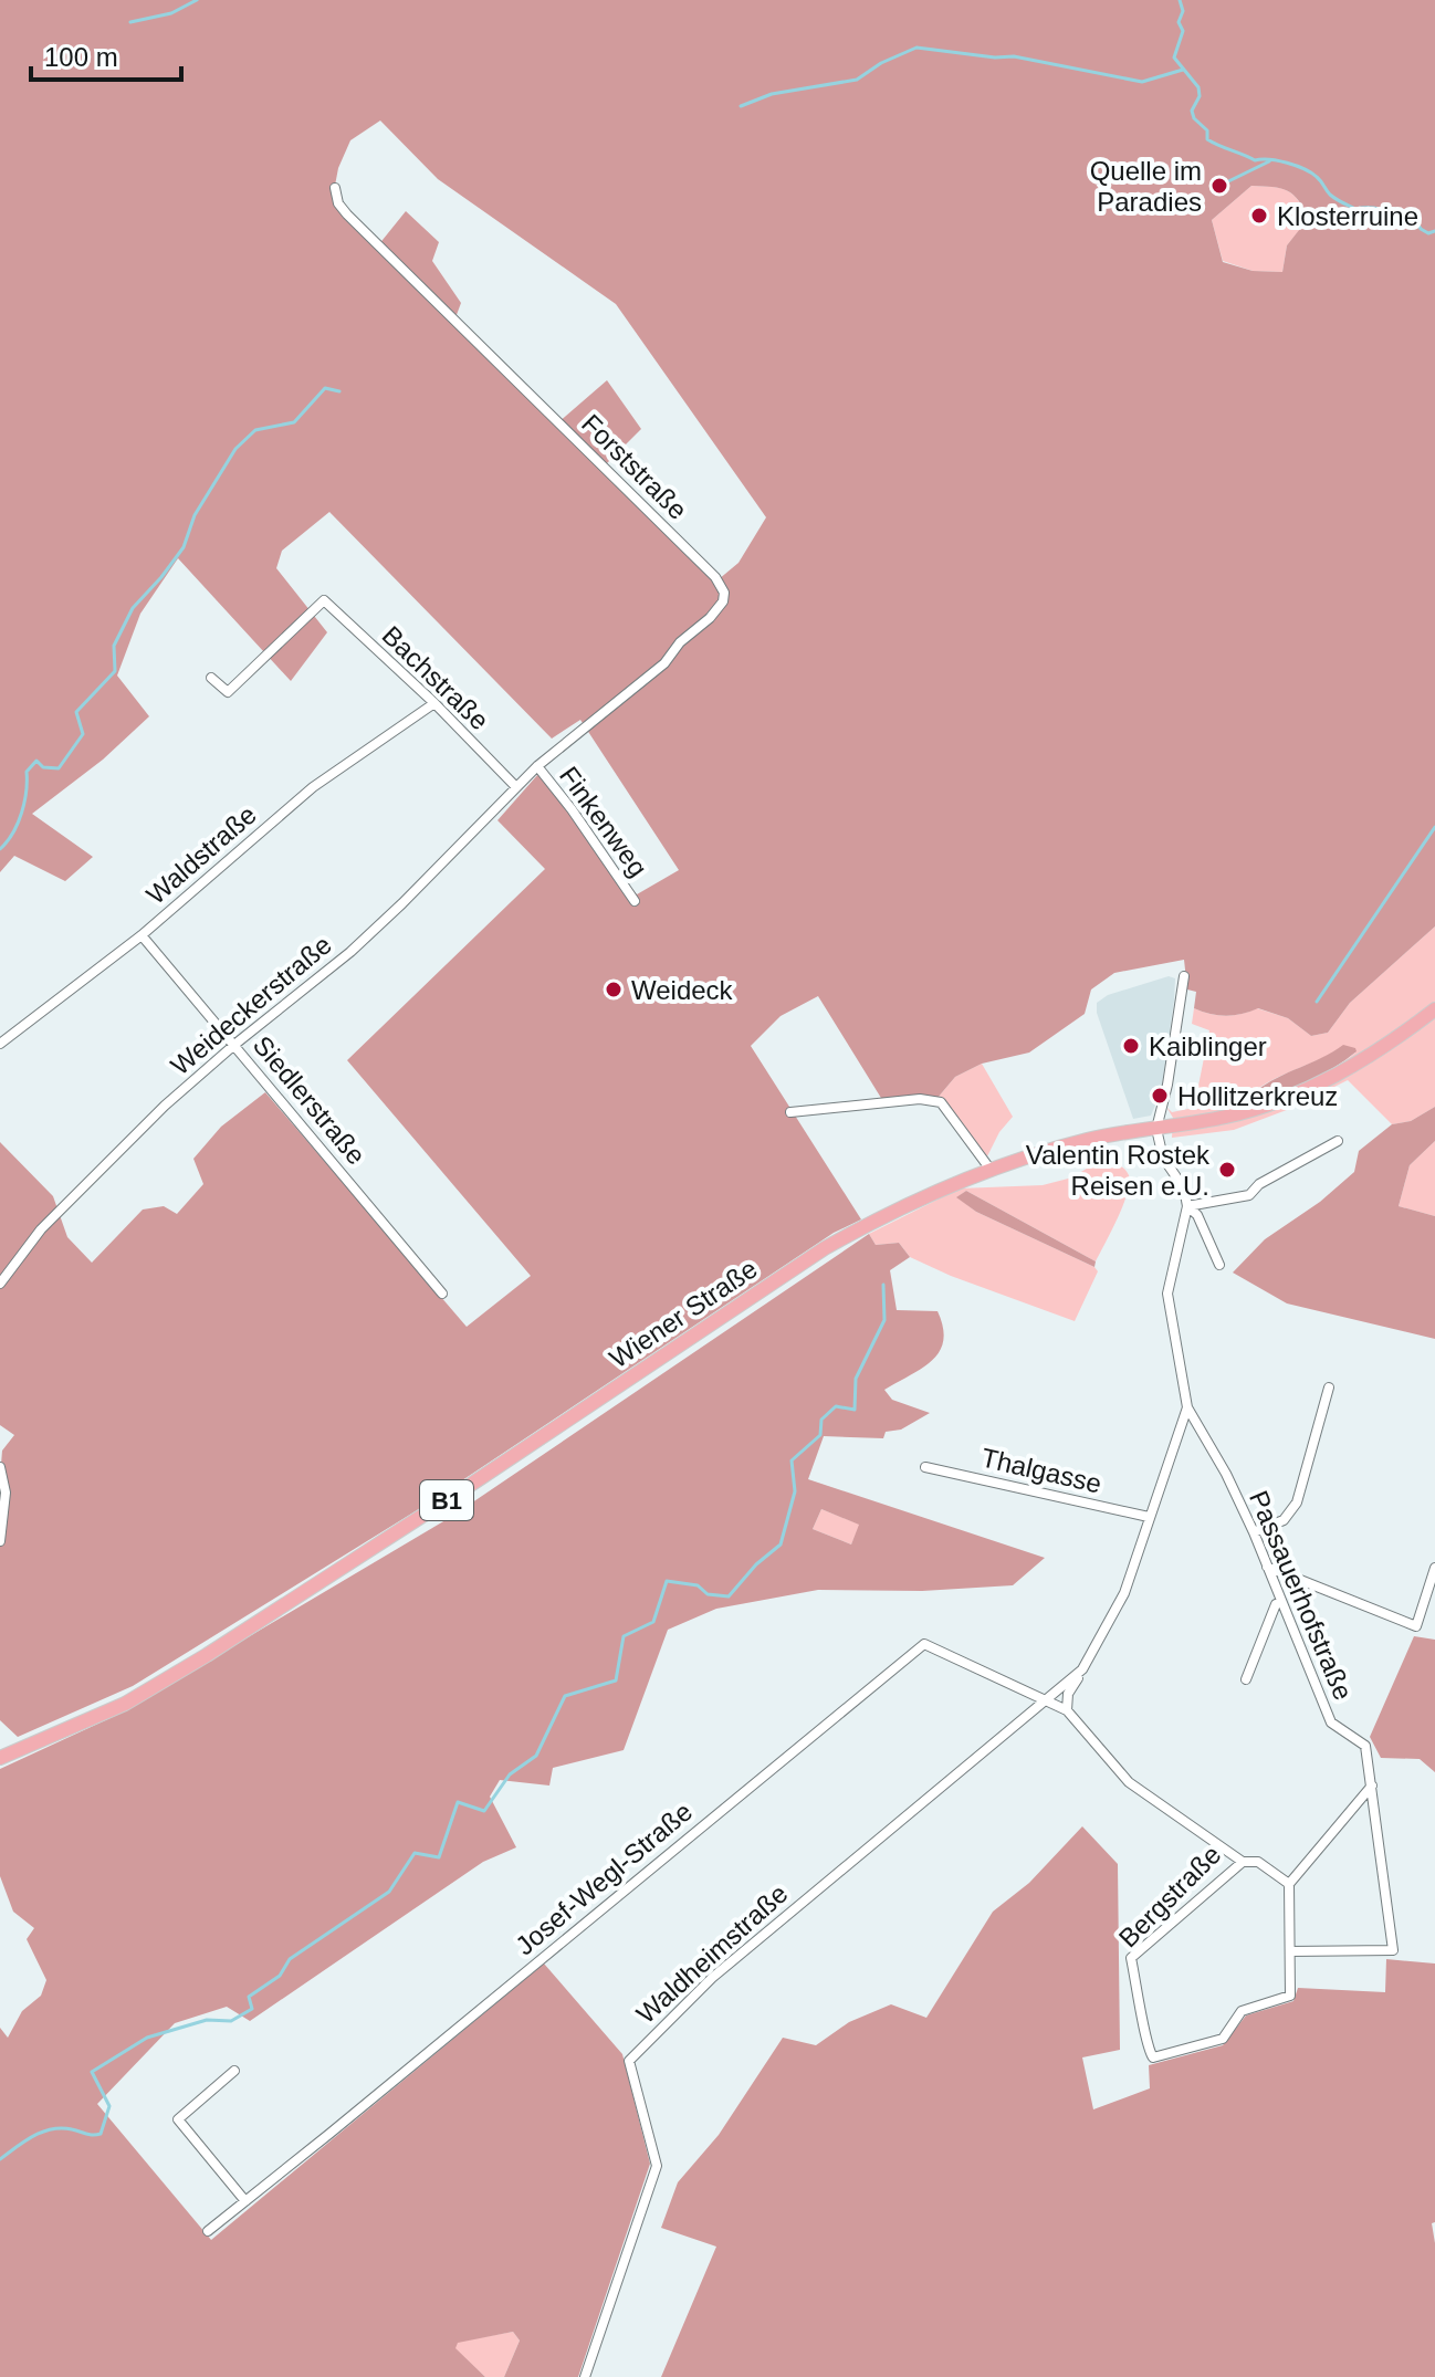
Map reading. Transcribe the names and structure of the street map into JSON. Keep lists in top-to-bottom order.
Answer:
{
  "streets": {
    "main road": ["Wiener Straße", "B1"],
    "street": [
      "Forststraße",
      "Bachstraße",
      "Finkenweg",
      "Waldstraße",
      "Weideckerstraße",
      "Siedlerstraße",
      "Thalgasse",
      "Passauerhofstraße",
      "Josef-Wegl-Straße",
      "Bergstraße",
      "Waldheimstraße"
    ]
  },
  "crossings": [
    ["Forststraße", "Finkenweg"],
    ["Forststraße", "Weideckerstraße"],
    ["Bachstraße", "Waldstraße"],
    ["Bachstraße", "Weideckerstraße"],
    ["Finkenweg", "Weideckerstraße"],
    ["Waldstraße", "Siedlerstraße"],
    ["Weideckerstraße", "Siedlerstraße"],
    ["Thalgasse", "Waldheimstraße"],
    ["Passauerhofstraße", "Bergstraße"],
    ["Passauerhofstraße", "Waldheimstraße"],
    ["Josef-Wegl-Straße", "Bergstraße"],
    ["Josef-Wegl-Straße", "Waldheimstraße"],
    ["Bergstraße", "Waldheimstraße"]
  ],
  "places": [
    "Quelle im Paradies",
    "Klosterruine",
    "Weideck",
    "Kaiblinger",
    "Hollitzerkreuz",
    "Valentin Rostek Reisen e.U."
  ],
  "scale_bar": "100 m"
}
